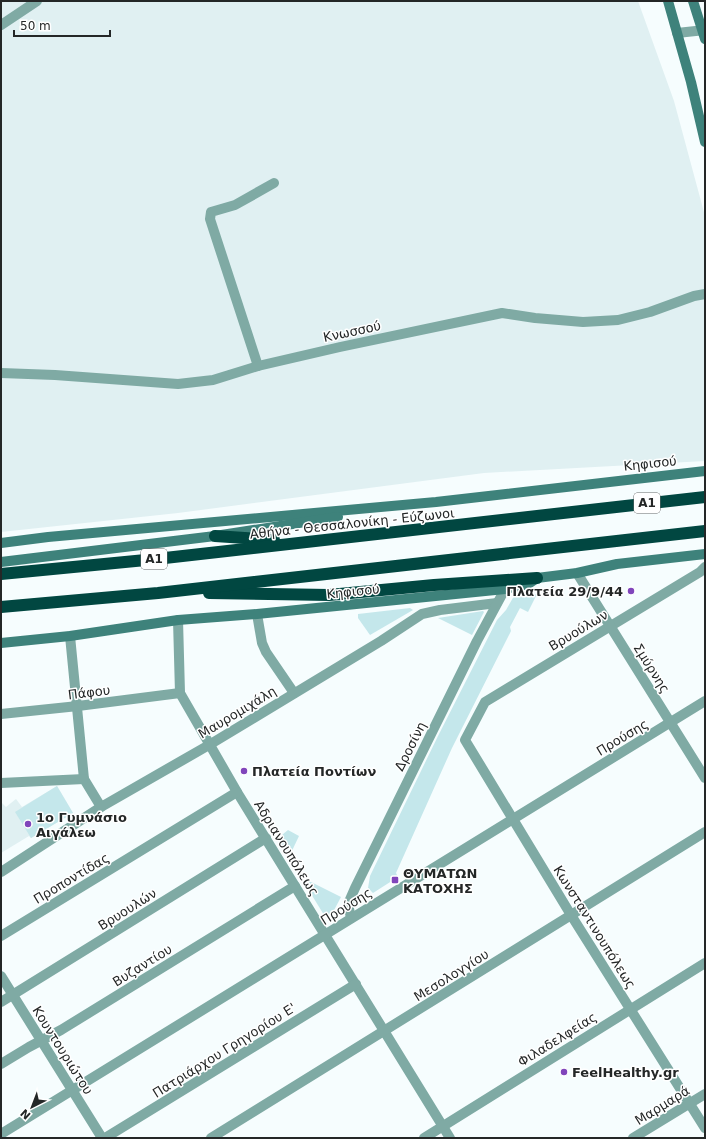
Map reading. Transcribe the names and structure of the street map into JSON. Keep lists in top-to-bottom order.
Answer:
{
  "streets": {
    "highway": ["Α1", "Αθήνα - Θεσσαλονίκη - Εύζωνοι"],
    "main road": ["Κηφισού"],
    "street": [
      "Κνωσσού",
      "Βρυούλων",
      "Σμύρνης",
      "Πάφου",
      "Μαυρομιχάλη",
      "Προύσης",
      "Δροσίνη",
      "Αδριανουπόλεως",
      "Προποντίδας",
      "Βρυουλών",
      "Κωνσταντινουπόλεως",
      "Βυζαντίου",
      "Μεσολογγίου",
      "Φιλαδελφείας",
      "Κουντουριώτου",
      "Πατριάρχου Γρηγορίου Ε'",
      "Μαρμαρά"
    ]
  },
  "crossings": [
    ["Κηφισού", "Σμύρνης"],
    ["Κηφισού", "Δροσίνη"],
    ["Κηφισού", "Αδριανουπόλεως"],
    ["Βρυούλων", "Σμύρνης"],
    ["Βρυούλων", "Κωνσταντινουπόλεως"],
    ["Σμύρνης", "Προύσης"],
    ["Πάφου", "Αδριανουπόλεως"],
    ["Μαυρομιχάλη", "Δροσίνη"],
    ["Μαυρομιχάλη", "Αδριανουπόλεως"],
    ["Προύσης", "Δροσίνη"],
    ["Προύσης", "Αδριανουπόλεως"],
    ["Προύσης", "Κωνσταντινουπόλεως"],
    ["Προύσης", "Κουντουριώτου"],
    ["Αδριανουπόλεως", "Προποντίδας"],
    ["Αδριανουπόλεως", "Βρυουλών"],
    ["Αδριανουπόλεως", "Βυζαντίου"],
    ["Αδριανουπόλεως", "Μεσολογγίου"],
    ["Αδριανουπόλεως", "Φιλαδελφείας"],
    ["Αδριανουπόλεως", "Πατριάρχου Γρηγορίου Ε'"],
    ["Βρυουλών", "Κουντουριώτου"],
    ["Κωνσταντινουπόλεως", "Μεσολογγίου"],
    ["Κωνσταντινουπόλεως", "Φιλαδελφείας"],
    ["Κωνσταντινουπόλεως", "Μαρμαρά"],
    ["Βυζαντίου", "Κουντουριώτου"],
    ["Κουντουριώτου", "Πατριάρχου Γρηγορίου Ε'"]
  ],
  "places": {
    "other": [
      "Πλατεία 29/9/44",
      "Πλατεία Ποντίων",
      "1ο Γυμνάσιο Αιγάλεω",
      "FeelHealthy.gr"
    ],
    "transit": ["ΘΥΜΑΤΩΝ ΚΑΤΟΧΗΣ"]
  },
  "scale_bar": "50 m",
  "north": "bottom left"
}
